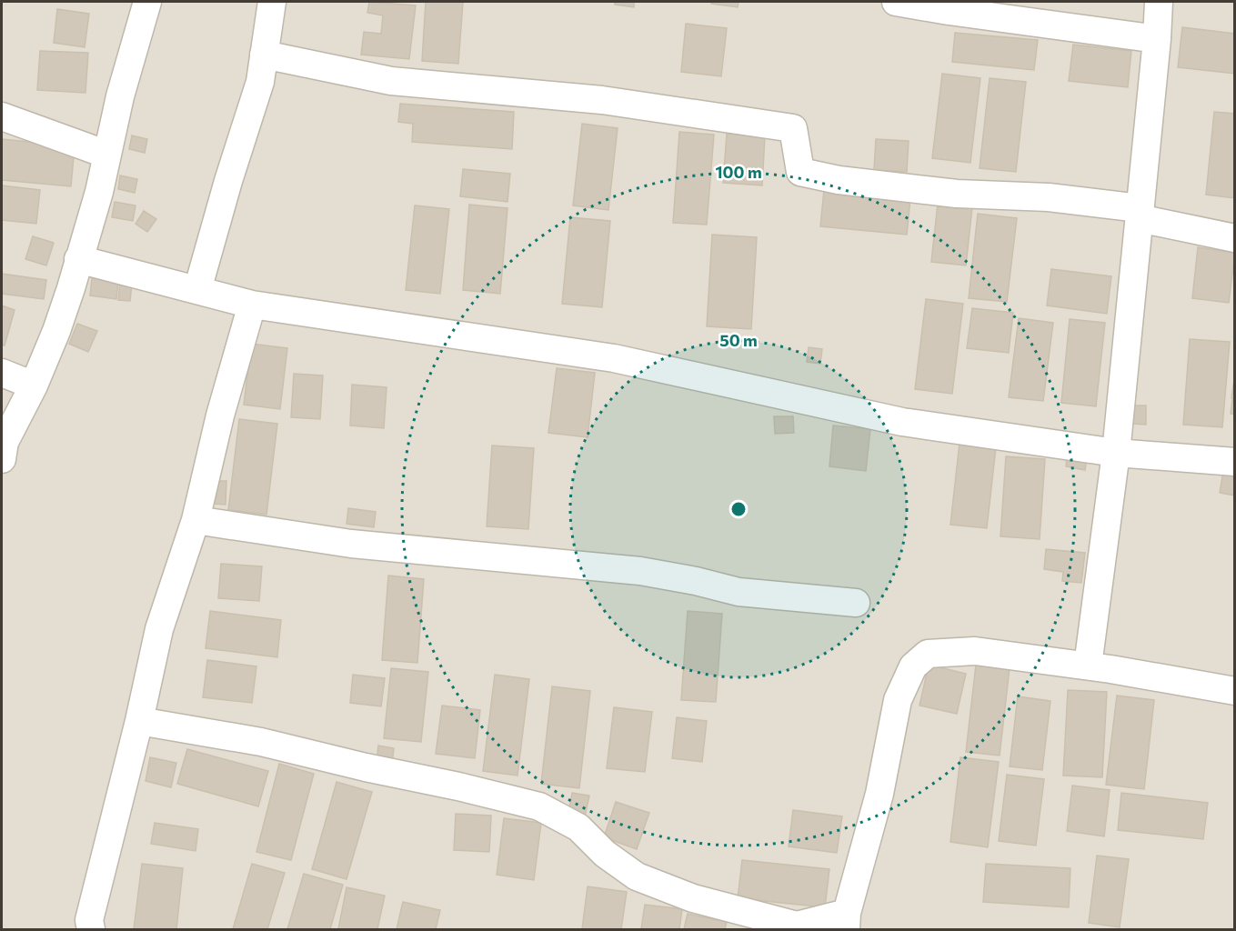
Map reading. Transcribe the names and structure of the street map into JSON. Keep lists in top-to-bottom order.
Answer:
{
  "rings": ["100 m", "50 m"]
}
